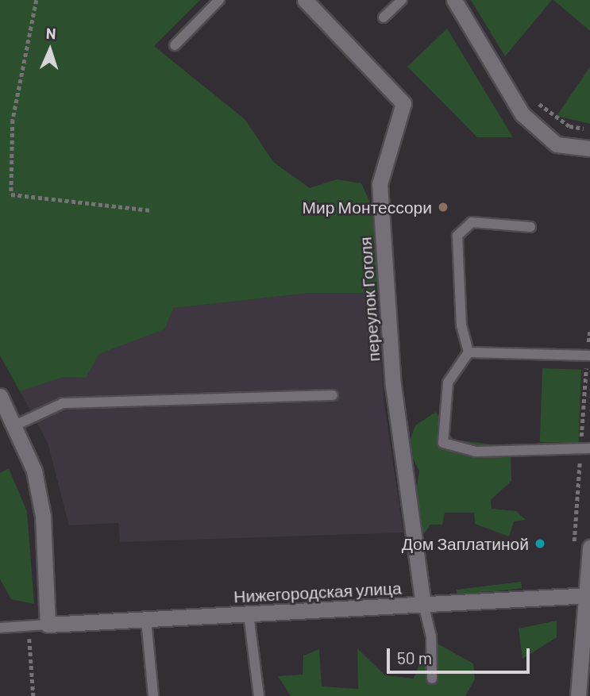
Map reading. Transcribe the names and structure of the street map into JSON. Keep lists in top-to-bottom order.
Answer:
{
  "streets": {
    "street": ["переулок Гоголя", "Нижегородская улица"]
  },
  "crossings": [
    ["переулок Гоголя", "Нижегородская улица"]
  ],
  "places": ["Мир Монтессори", "Дом Заплатиной"],
  "scale_bar": "50 m",
  "north": "top"
}
